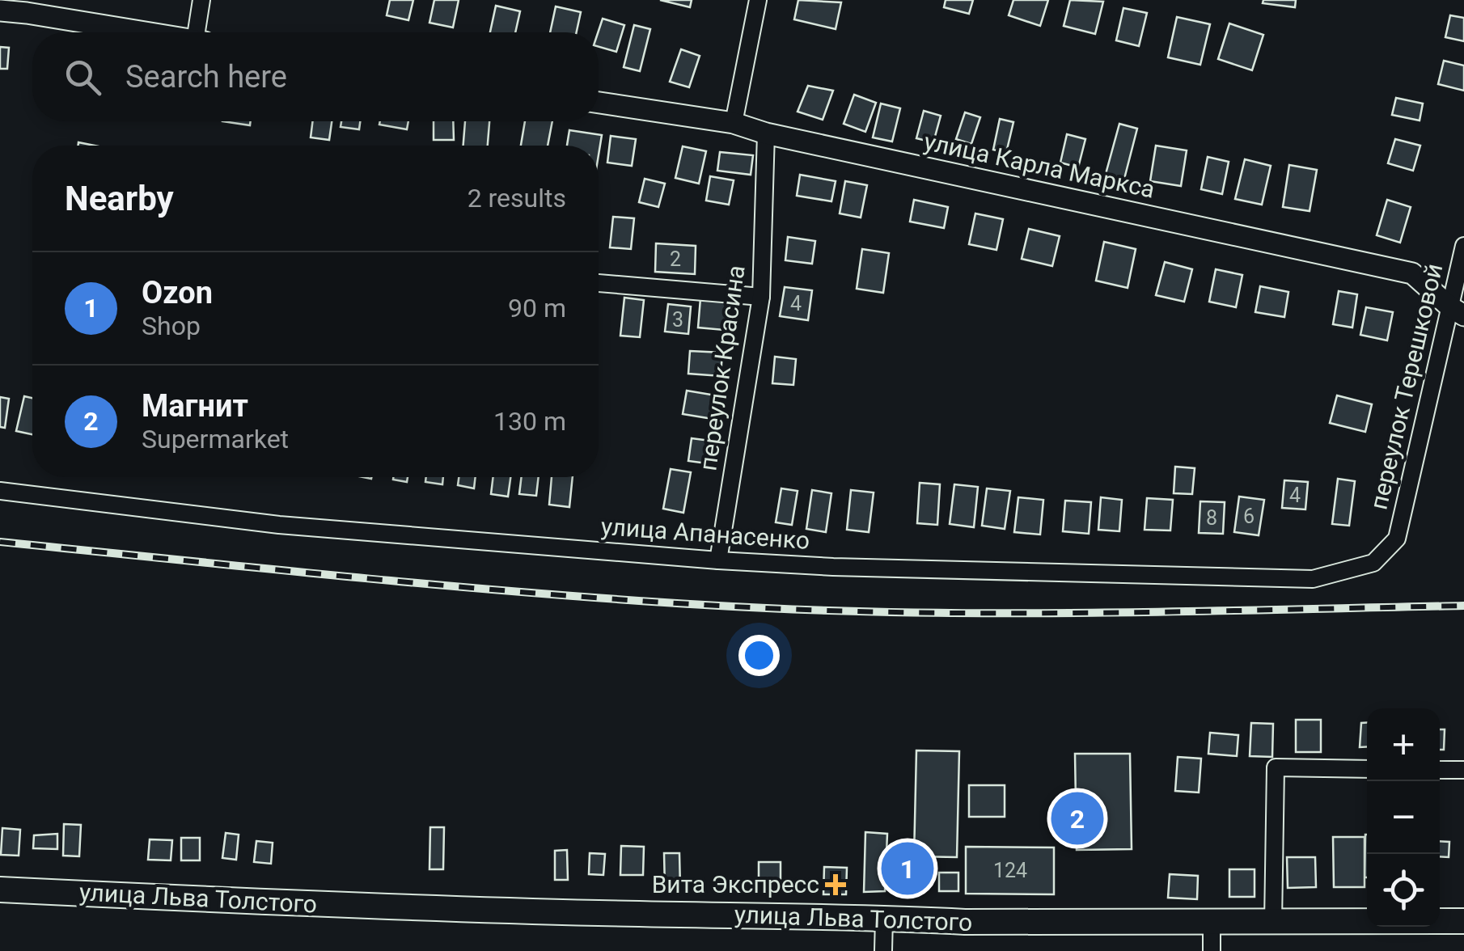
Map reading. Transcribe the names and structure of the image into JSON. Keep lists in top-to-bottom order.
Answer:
{
  "streets": {
    "main road": ["улица Льва Толстого"],
    "street": [
      "улица Карла Маркса",
      "переулок Красина",
      "переулок Терешковой",
      "улица Апанасенко"
    ]
  },
  "crossings": [
    ["улица Карла Маркса", "переулок Красина"],
    ["улица Карла Маркса", "переулок Терешковой"],
    ["переулок Красина", "улица Апанасенко"],
    ["переулок Терешковой", "улица Апанасенко"]
  ],
  "places": {
    "health": ["Вита Экспресс"]
  },
  "house_numbers": [
    "2",
    "4",
    "3",
    "4",
    "6",
    "8",
    "124"
  ],
  "page": {
    "search": "Search here",
    "heading": ["Nearby", "2 results"],
    "list": [
      {
        "mark": "1",
        "name": "Ozon",
        "note": "Shop",
        "value": "90 m"
      },
      {
        "mark": "2",
        "name": "Магнит",
        "note": "Supermarket",
        "value": "130 m"
      }
    ],
    "map_buttons": ["+", "−"],
    "pins": ["2", "1"]
  }
}
